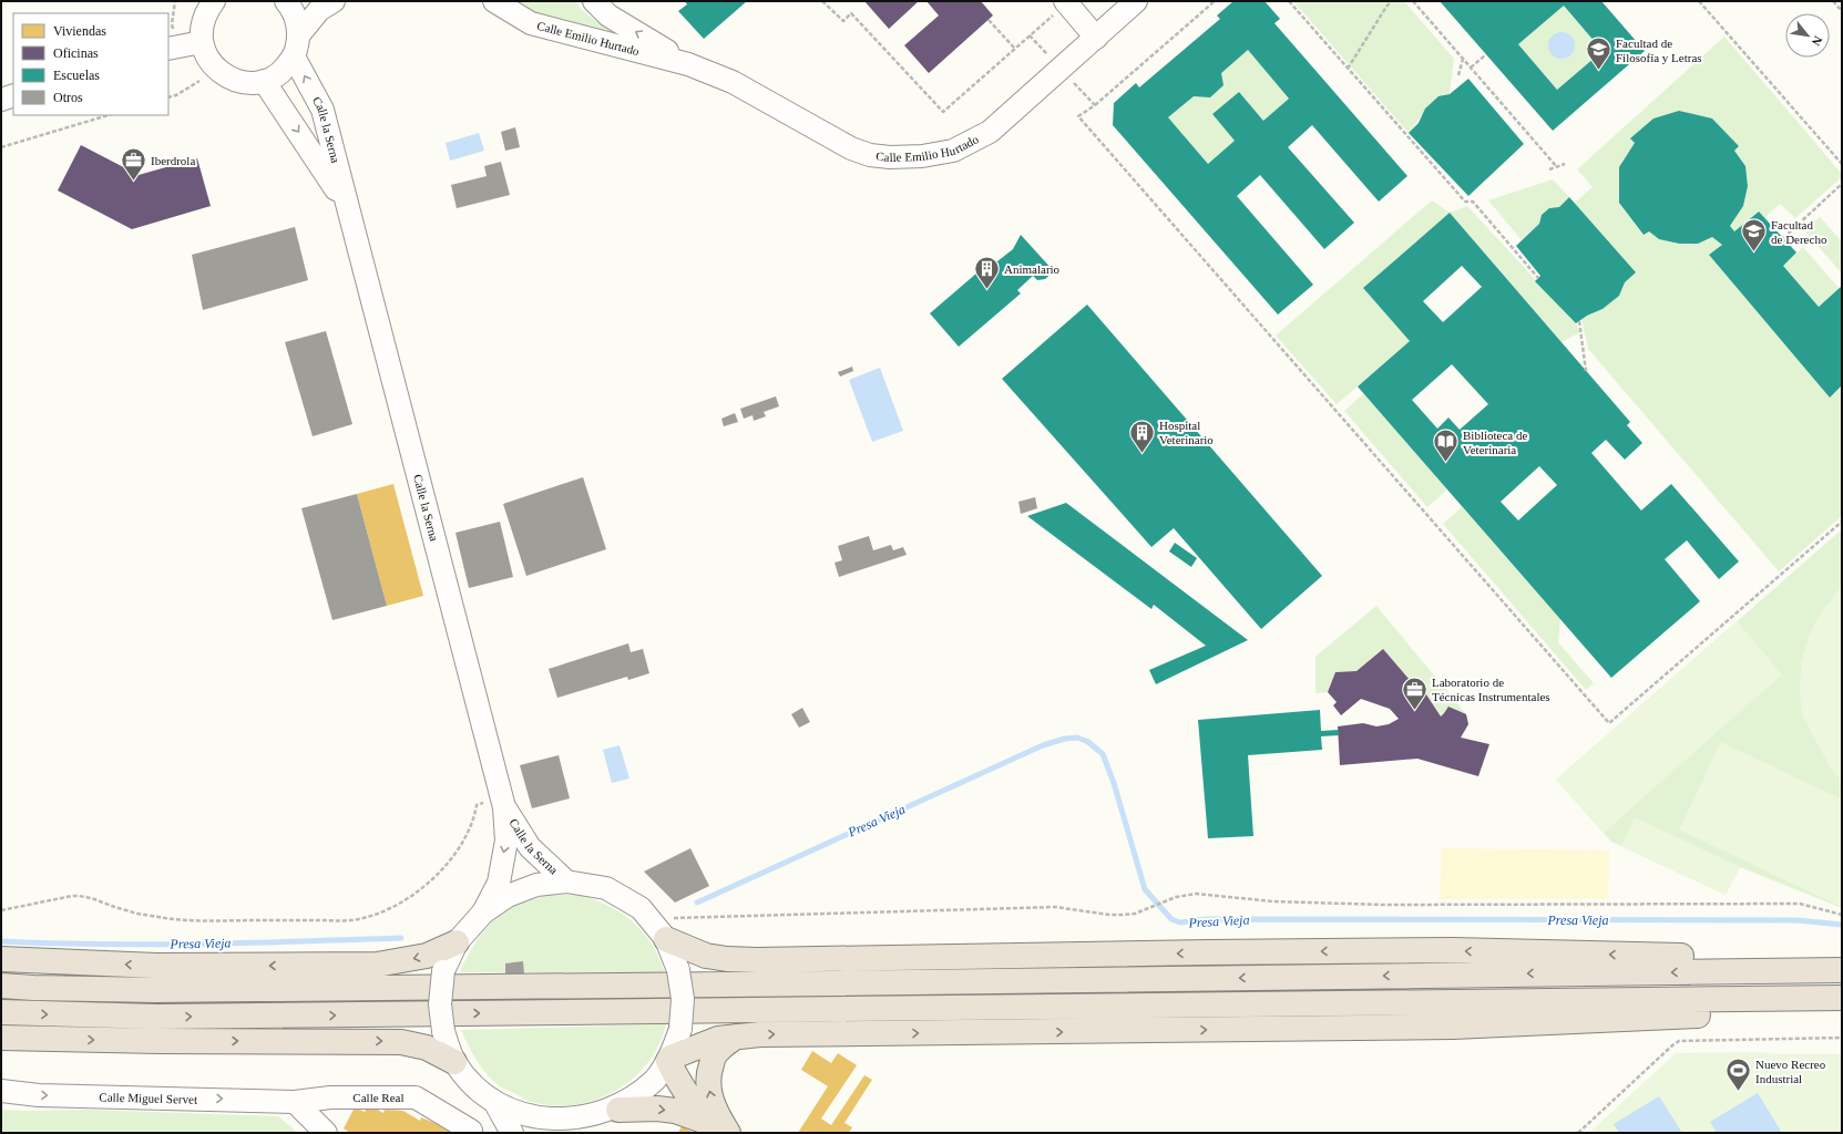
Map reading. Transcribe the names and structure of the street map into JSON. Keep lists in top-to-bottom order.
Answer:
{
  "streets": {
    "street": [
      "Calle Emilio Hurtado",
      "Calle la Serna",
      "Calle Miguel Servet",
      "Calle Real"
    ]
  },
  "crossings": [
    ["Calle Miguel Servet", "Calle Real"]
  ],
  "one_way": ["Calle Miguel Servet"],
  "water": ["Presa Vieja"],
  "places": {
    "school or university": ["Facultad de Filosofía y Letras", "Facultad de Derecho"],
    "office": ["Iberdrola", "Laboratorio de Técnicas Instrumentales"],
    "building": ["Animalario", "Hospital Veterinario"],
    "library": ["Biblioteca de Veterinaria"],
    "sports": ["Nuevo Recreo Industrial"]
  },
  "legend": [
    "Viviendas",
    "Oficinas",
    "Escuelas",
    "Otros"
  ],
  "north": "bottom right"
}
